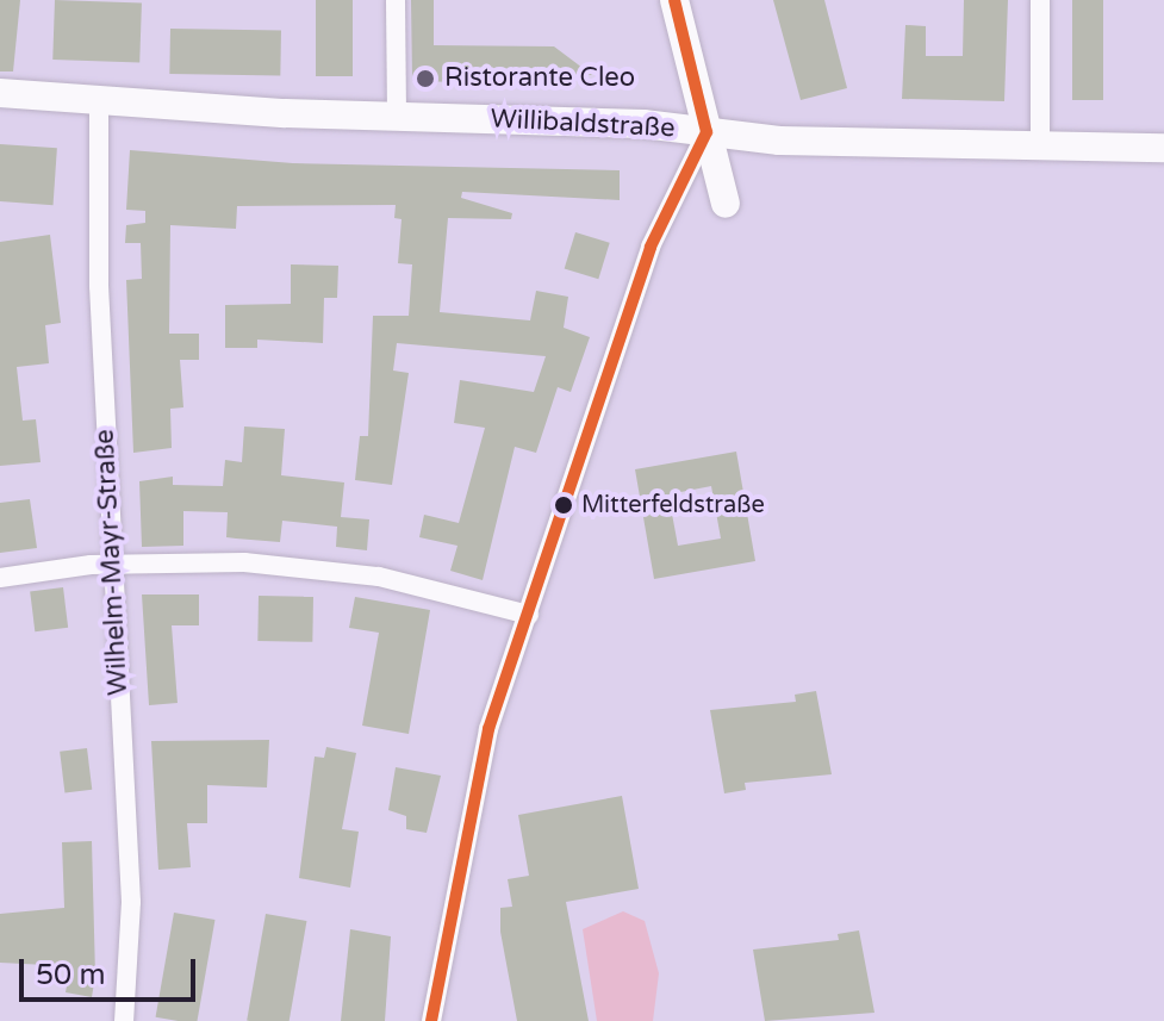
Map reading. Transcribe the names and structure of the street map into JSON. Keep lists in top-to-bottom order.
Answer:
{
  "streets": {
    "street": ["Willibaldstraße", "Wilhelm-Mayr-Straße"]
  },
  "crossings": [
    ["Willibaldstraße", "Wilhelm-Mayr-Straße"]
  ],
  "places": ["Ristorante Cleo", "Mitterfeldstraße"],
  "scale_bar": "50 m"
}
